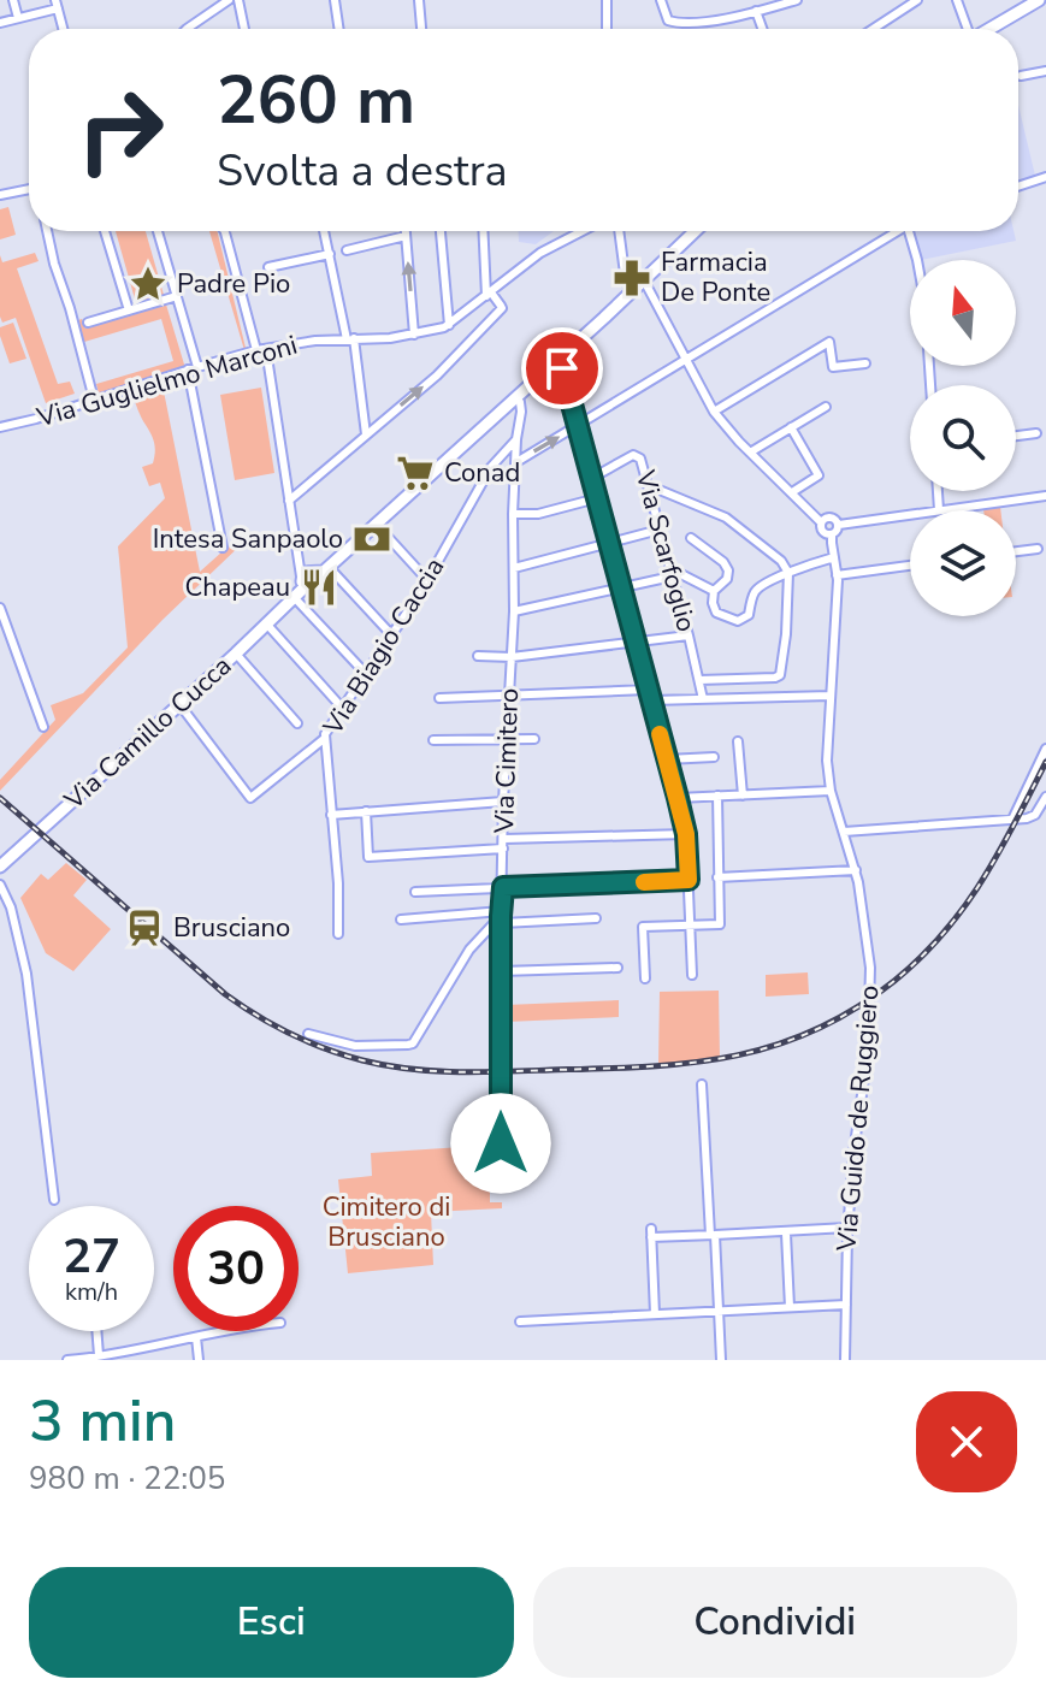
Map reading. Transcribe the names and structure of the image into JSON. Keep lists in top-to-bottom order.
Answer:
{
  "streets": {
    "street": [
      "Via Guglielmo Marconi",
      "Via Scarfoglio",
      "Via Biagio Caccia",
      "Via Camillo Cucca",
      "Via Cimitero",
      "Via Guido de Ruggiero"
    ]
  },
  "crossings": [
    ["Via Biagio Caccia", "Via Cimitero"]
  ],
  "parks": ["Cimitero di Brusciano"],
  "places": {
    "pharmacy": ["Farmacia De Ponte"],
    "place": ["Padre Pio"],
    "supermarket": ["Conad"],
    "bank": ["Intesa Sanpaolo"],
    "restaurant": ["Chapeau"],
    "station": ["Brusciano"]
  },
  "north": "top",
  "page": {
    "turn": ["260 m", "Svolta a destra"],
    "speed": "27 km/h",
    "limit": "30",
    "heading": ["3 min", "980 m · 22:05"],
    "buttons": ["Esci", "Condividi"]
  }
}
